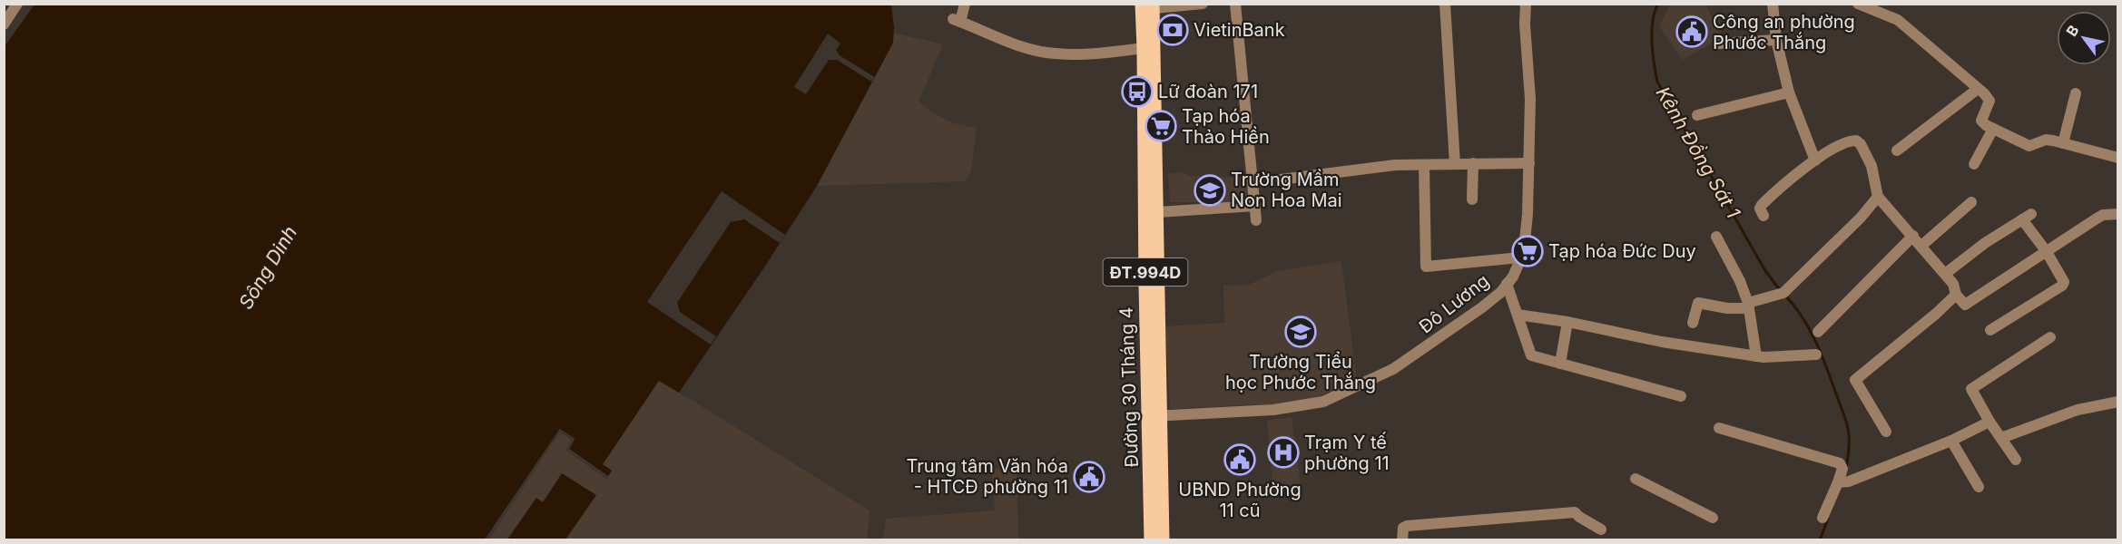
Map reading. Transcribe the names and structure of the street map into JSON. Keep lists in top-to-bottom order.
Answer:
{
  "streets": {
    "main road": ["ĐT.994D", "Đường 30 Tháng 4"],
    "street": ["Đô Lương"]
  },
  "crossings": [
    ["Đô Lương", "Đường 30 Tháng 4"]
  ],
  "water": ["Kênh Đồng Sát 1", "Sông Dinh"],
  "places": {
    "bank": ["VietinBank"],
    "public building": ["Công an phường Phước Thắng", "UBND Phường 11 cũ", "Trung tâm Văn hóa - HTCĐ phường 11"],
    "bus stop": ["Lữ đoàn 171"],
    "supermarket": ["Tạp hóa Thảo Hiền", "Tạp hóa Đức Duy"],
    "school or university": ["Trường Mầm Non Hoa Mai", "Trường Tiểu học Phước Thắng"],
    "hospital": ["Trạm Y tế phường 11"]
  },
  "north": "top left"
}
